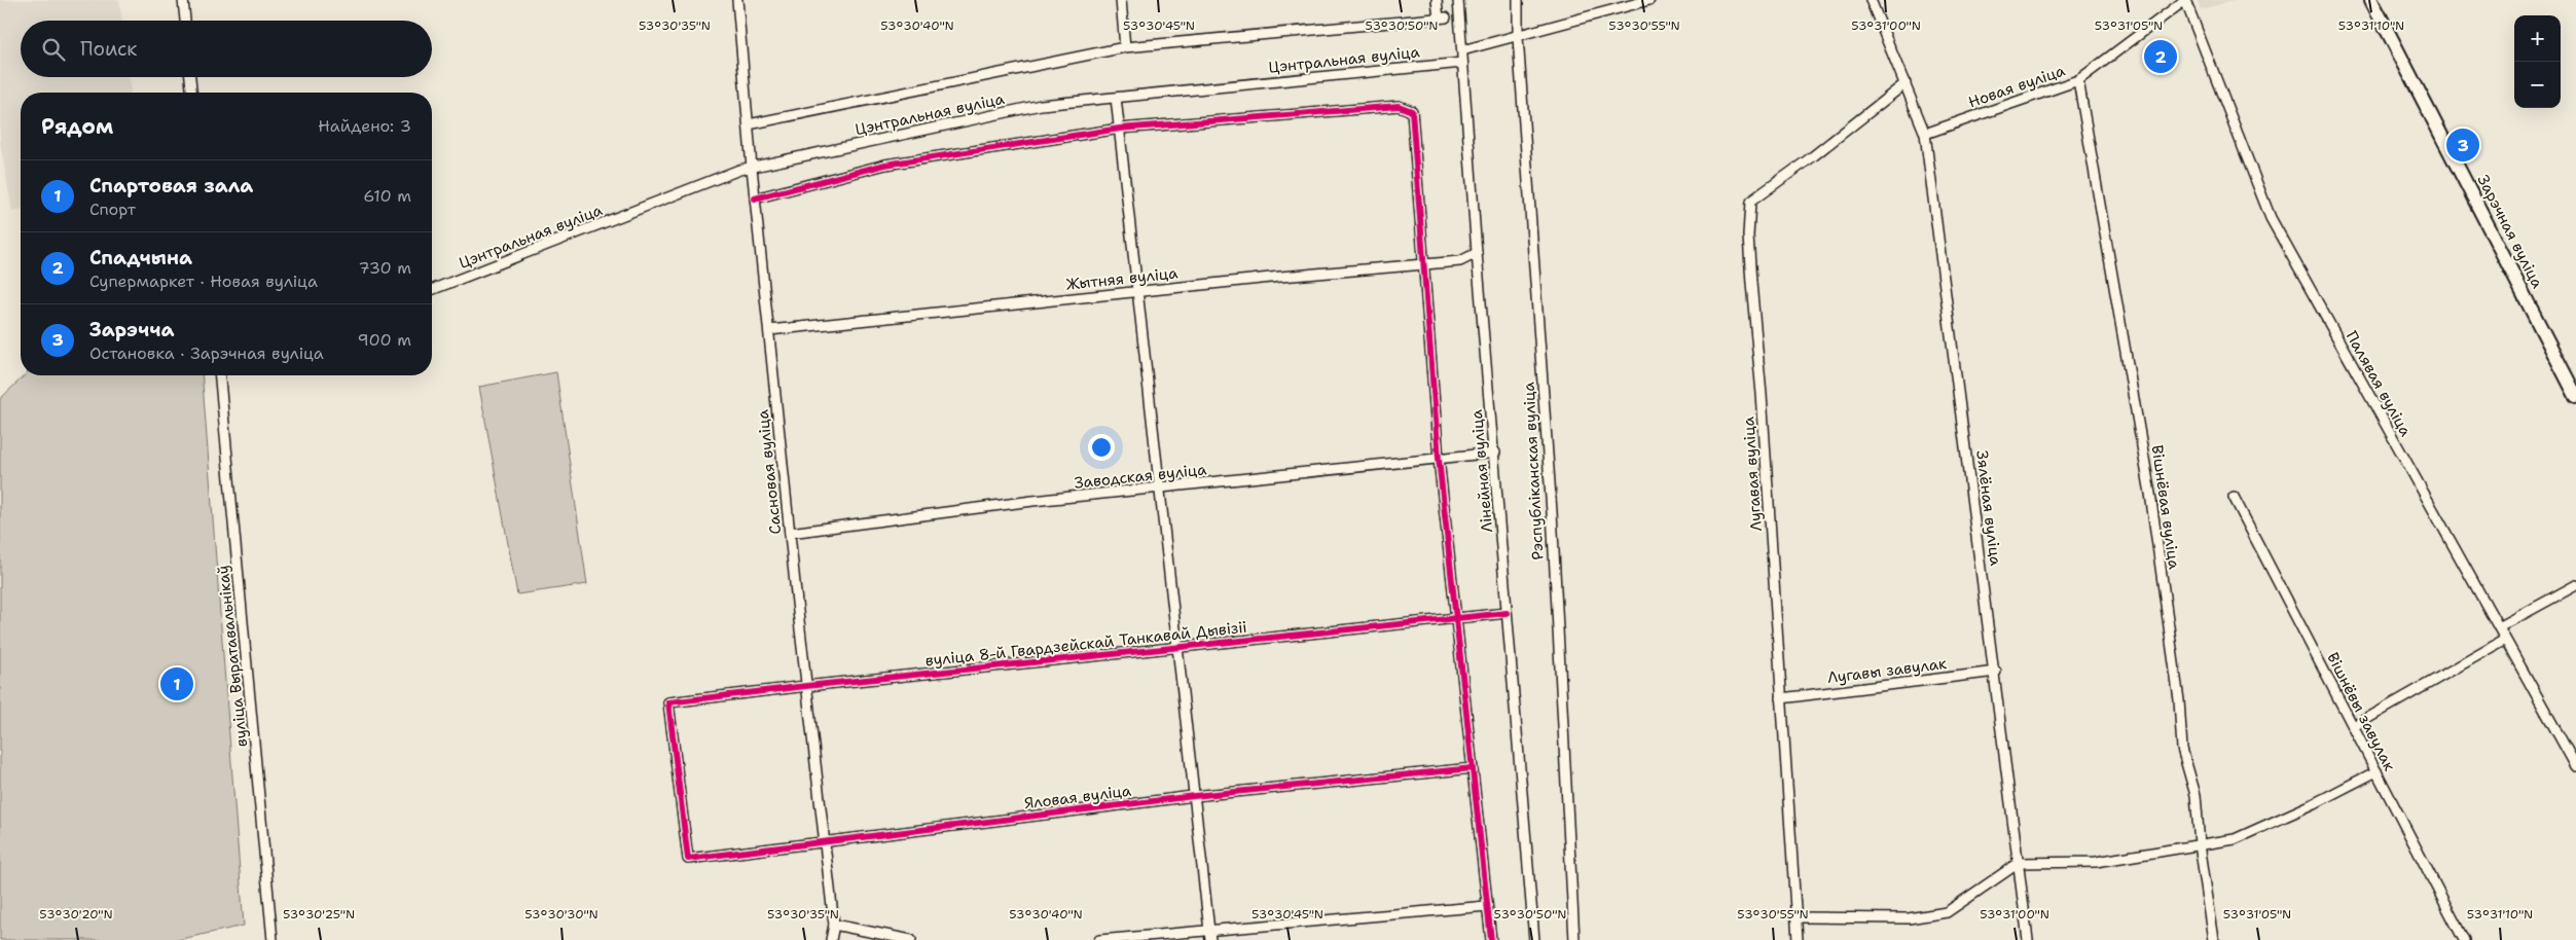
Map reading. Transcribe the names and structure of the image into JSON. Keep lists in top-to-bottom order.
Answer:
{
  "streets": {
    "main road": ["Зарэчная вуліца"],
    "street": [
      "Цэнтральная вуліца",
      "Новая вуліца",
      "Жытняя вуліца",
      "Палявая вуліца",
      "Лінейная вуліца",
      "Рэспубліканская вуліца",
      "Сасновая вуліца",
      "Лугавая вуліца",
      "Заводская вуліца",
      "Вішнёвая вуліца",
      "Зялёная вуліца",
      "вуліца 8-й Гвардзейскай Танкавай Дывізіі",
      "вуліца Выратавальнікаў",
      "Лугавы завулак",
      "Вішнёвы завулак",
      "Яловая вуліца"
    ]
  },
  "crossings": [
    ["Цэнтральная вуліца", "Лінейная вуліца"],
    ["Цэнтральная вуліца", "Сасновая вуліца"],
    ["Новая вуліца", "Палявая вуліца"],
    ["Новая вуліца", "Вішнёвая вуліца"],
    ["Новая вуліца", "Зялёная вуліца"],
    ["Жытняя вуліца", "Лінейная вуліца"],
    ["Жытняя вуліца", "Сасновая вуліца"],
    ["Лінейная вуліца", "Заводская вуліца"],
    ["Лінейная вуліца", "вуліца 8-й Гвардзейскай Танкавай Дывізіі"],
    ["Сасновая вуліца", "Заводская вуліца"],
    ["Сасновая вуліца", "вуліца 8-й Гвардзейскай Танкавай Дывізіі"],
    ["Сасновая вуліца", "Яловая вуліца"],
    ["Лугавая вуліца", "Зялёная вуліца"],
    ["Лугавая вуліца", "Лугавы завулак"],
    ["Зялёная вуліца", "Лугавы завулак"],
    ["вуліца 8-й Гвардзейскай Танкавай Дывізіі", "Яловая вуліца"]
  ],
  "page": {
    "map_buttons": ["+", "−"],
    "search": "Поиск",
    "pins": ["2", "3", "1"],
    "heading": ["Рядом", "Найдено: 3"],
    "list": [
      {
        "mark": "1",
        "name": "Спартовая зала",
        "note": "Спорт",
        "value": "610 m"
      },
      {
        "mark": "2",
        "name": "Спадчына",
        "note": "Супермаркет · Новая вуліца",
        "value": "730 m"
      },
      {
        "mark": "3",
        "name": "Зарэчча",
        "note": "Остановка · Зарэчная вуліца",
        "value": "900 m"
      }
    ]
  },
  "coordinates": [
    "53°30'35\"N",
    "53°30'40\"N",
    "53°30'45\"N",
    "53°30'50\"N",
    "53°30'55\"N",
    "53°31'00\"N",
    "53°31'05\"N",
    "53°31'10\"N",
    "53°30'20\"N",
    "53°30'25\"N",
    "53°30'30\"N"
  ]
}
